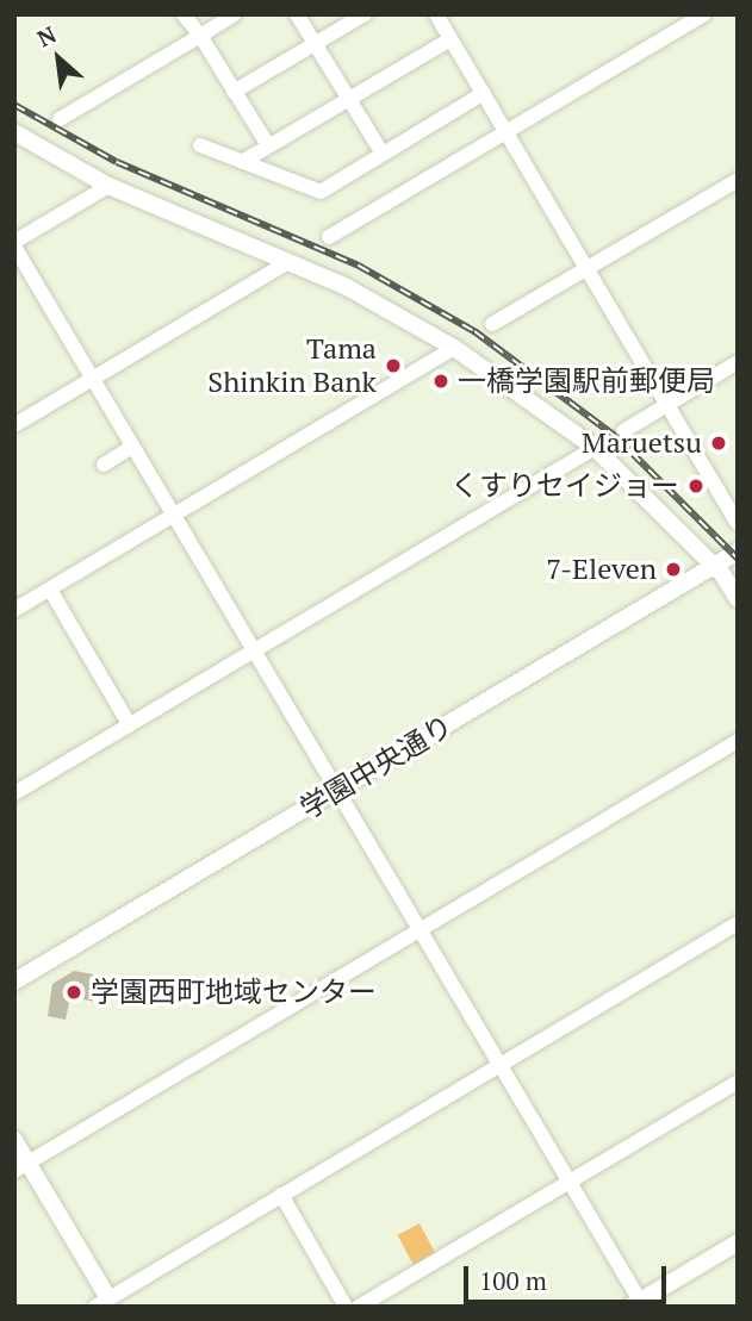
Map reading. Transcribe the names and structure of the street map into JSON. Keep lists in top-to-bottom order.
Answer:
{
  "streets": {
    "street": ["学園中央通り"]
  },
  "places": [
    "Tama Shinkin Bank",
    "一橋学園駅前郵便局",
    "Maruetsu",
    "くすりセイジョー",
    "7-Eleven",
    "学園西町地域センター"
  ],
  "scale_bar": "100 m",
  "north": "top left"
}
